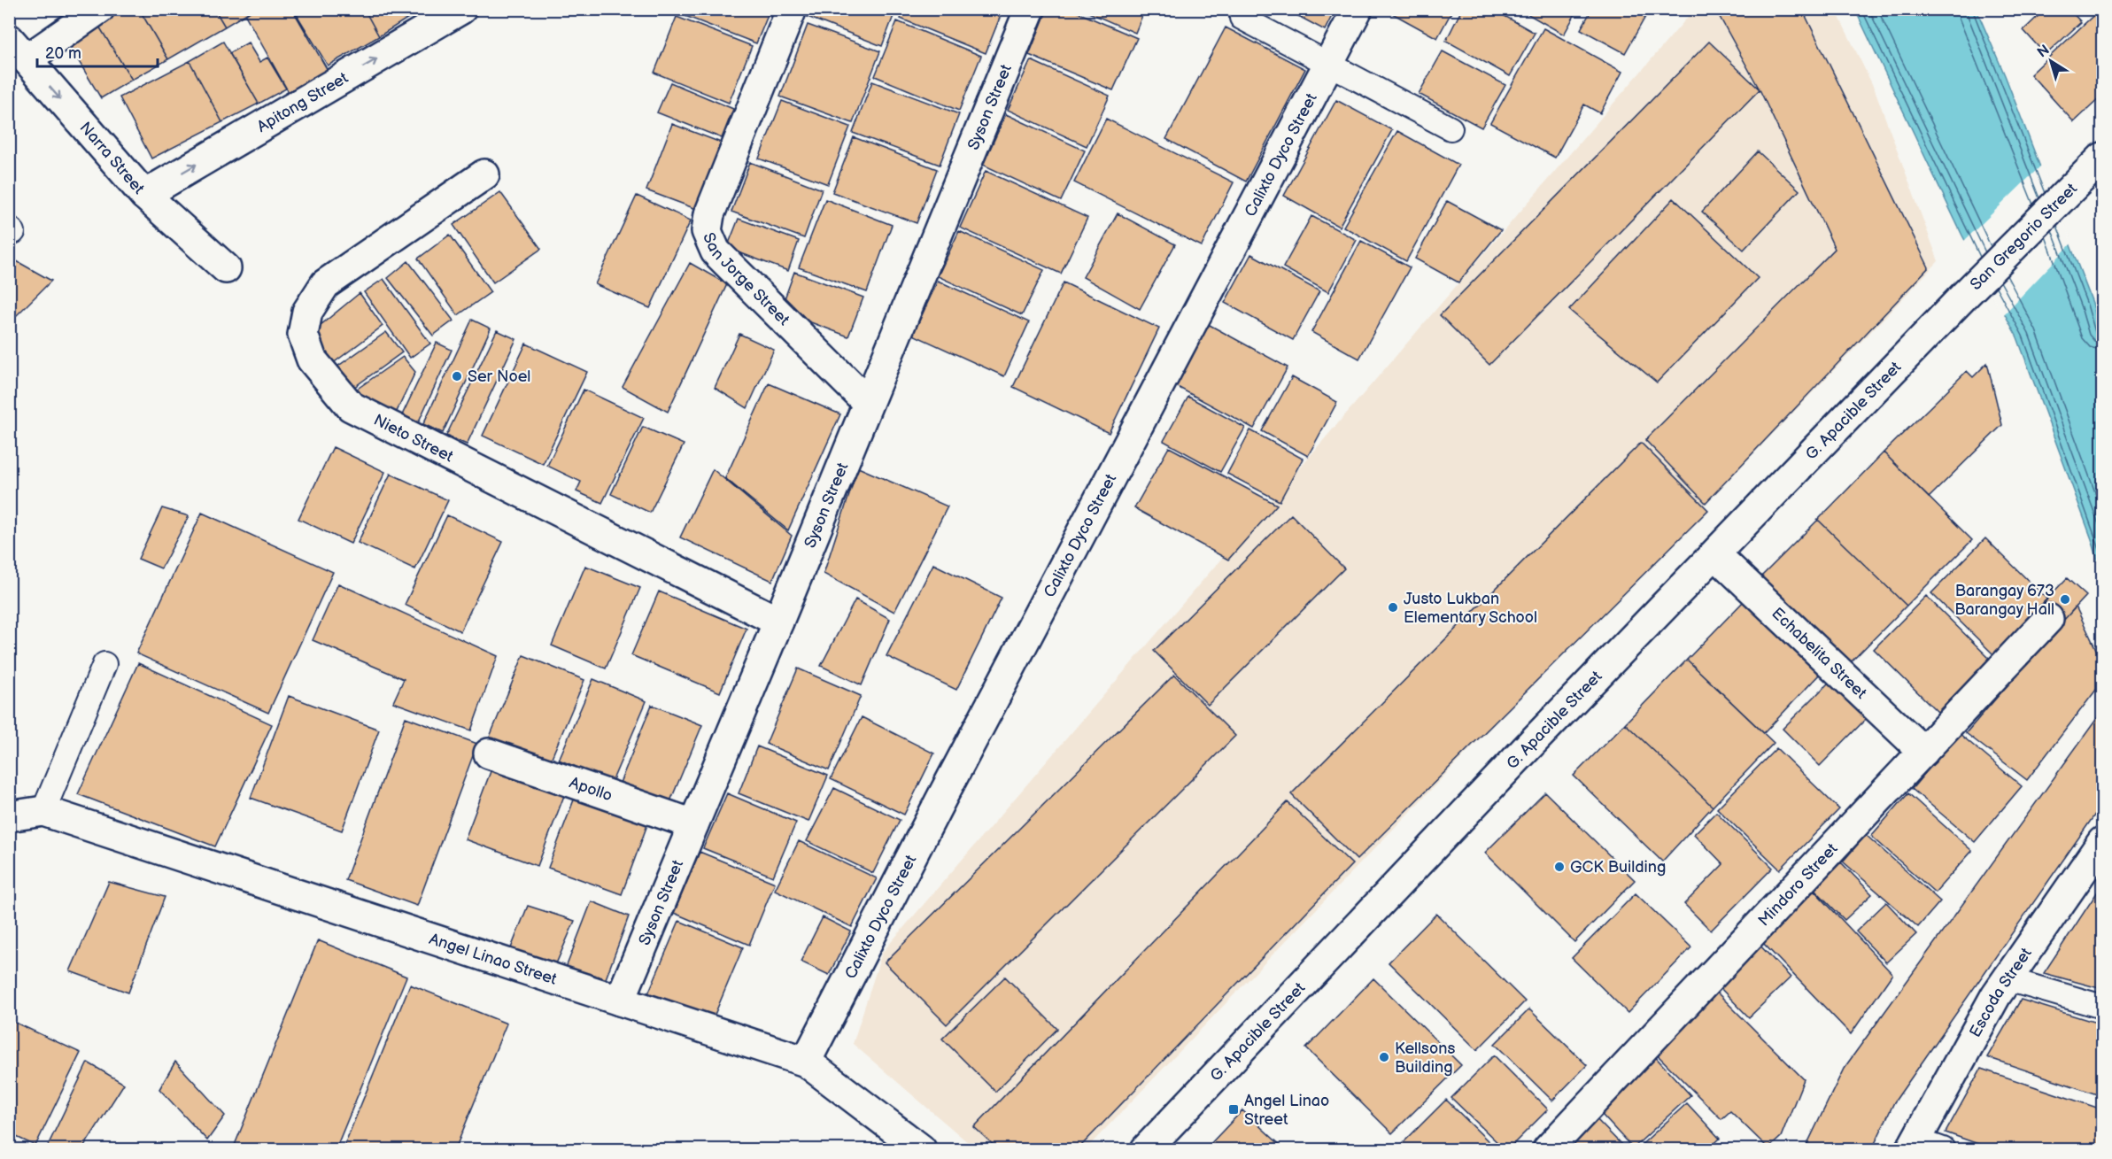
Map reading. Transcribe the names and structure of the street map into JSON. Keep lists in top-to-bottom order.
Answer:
{
  "streets": {
    "street": [
      "Apitong Street",
      "Syson Street",
      "Calixto Dyco Street",
      "Narra Street",
      "San Gregorio Street",
      "San Jorge Street",
      "G. Apacible Street",
      "Nieto Street",
      "Echabelita Street",
      "Apollo",
      "Mindoro Street",
      "Angel Linao Street",
      "Escoda Street"
    ]
  },
  "crossings": [
    ["Apitong Street", "Narra Street"],
    ["Syson Street", "San Jorge Street"],
    ["Syson Street", "Nieto Street"],
    ["Syson Street", "Apollo"],
    ["Syson Street", "Angel Linao Street"],
    ["Calixto Dyco Street", "Angel Linao Street"],
    ["San Gregorio Street", "G. Apacible Street"],
    ["G. Apacible Street", "Echabelita Street"],
    ["Echabelita Street", "Mindoro Street"]
  ],
  "one_way": ["Apitong Street", "Narra Street"],
  "places": {
    "other": [
      "Ser Noel",
      "Barangay 673 Barangay Hall",
      "Justo Lukban Elementary School",
      "GCK Building",
      "Kellsons Building"
    ],
    "transit": ["Angel Linao Street"]
  },
  "scale_bar": "20 m",
  "north": "top left"
}
